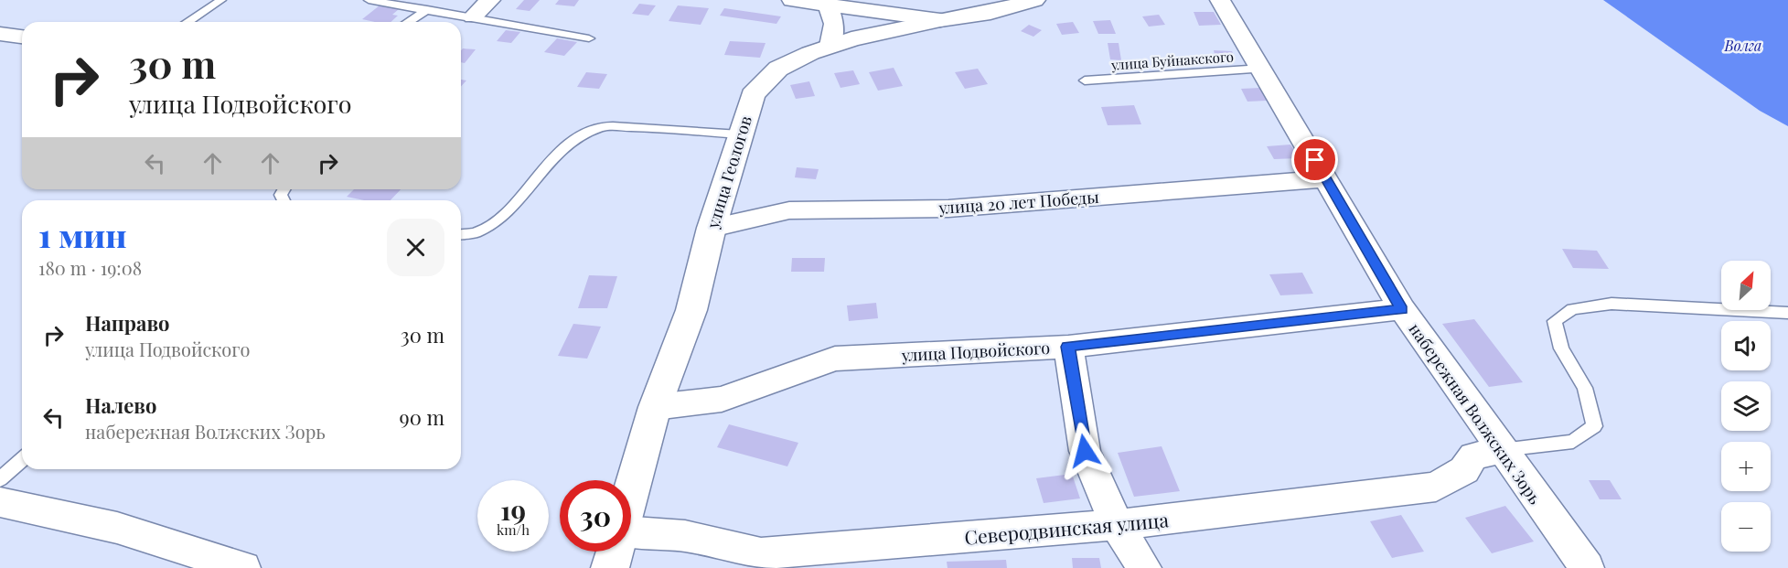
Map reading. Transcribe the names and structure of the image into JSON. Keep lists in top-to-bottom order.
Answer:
{
  "streets": {
    "street": [
      "улица Геологов",
      "улица 20 лет Победы",
      "улица Подвойского",
      "набережная Волжских Зорь",
      "Северодвинская улица"
    ],
    "lane": ["улица Буйнакского"]
  },
  "crossings": [
    ["улица Буйнакского", "набережная Волжских Зорь"],
    ["улица Геологов", "улица 20 лет Победы"],
    ["улица Геологов", "улица Подвойского"],
    ["улица 20 лет Победы", "набережная Волжских Зорь"],
    ["улица Подвойского", "набережная Волжских Зорь"],
    ["набережная Волжских Зорь", "Северодвинская улица"]
  ],
  "water": ["Волга"],
  "north": "top right",
  "page": {
    "turn": ["30 m", "улица Подвойского"],
    "heading": ["1 мин", "180 m · 19:08"],
    "map_buttons": ["+", "−"],
    "list": [
      {
        "name": "Направо",
        "note": "улица Подвойского",
        "value": "30 m"
      },
      {
        "name": "Налево",
        "note": "набережная Волжских Зорь",
        "value": "90 m"
      }
    ],
    "speed": "19 km/h",
    "limit": "30"
  }
}
